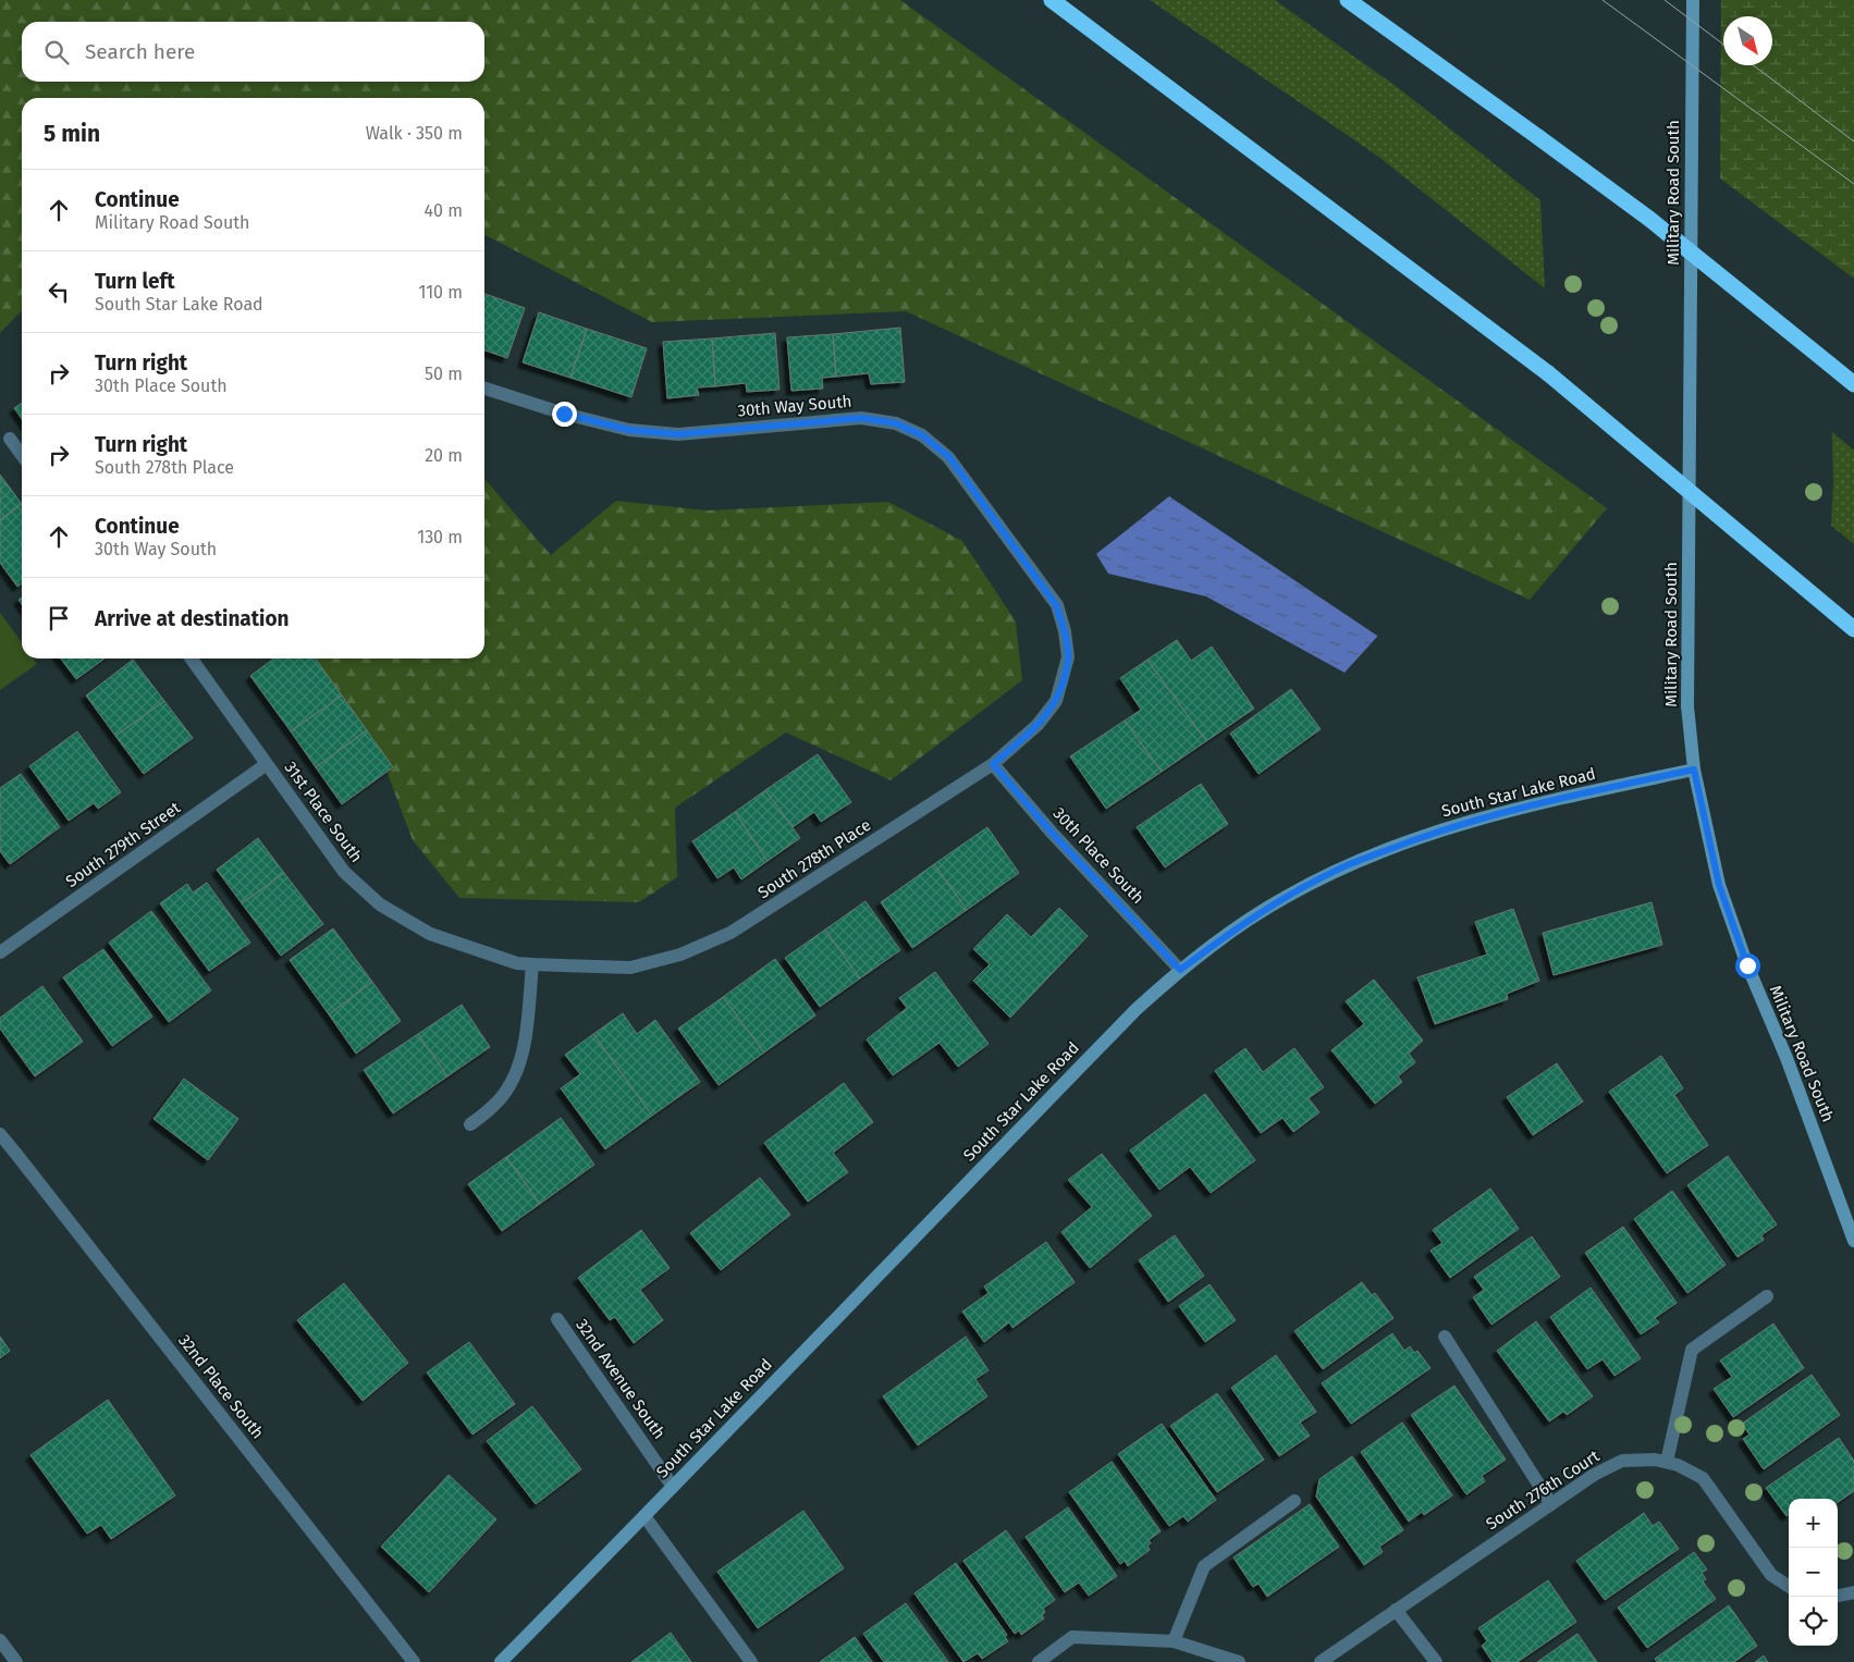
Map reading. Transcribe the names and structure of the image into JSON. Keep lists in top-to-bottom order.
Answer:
{
  "streets": {
    "street": [
      "Military Road South",
      "30th Way South",
      "South Star Lake Road",
      "31st Place South",
      "South 279th Street",
      "30th Place South",
      "South 278th Place",
      "32nd Avenue South",
      "32nd Place South",
      "South 276th Court"
    ]
  },
  "crossings": [
    ["Military Road South", "South Star Lake Road"],
    ["30th Way South", "South 278th Place"],
    ["South Star Lake Road", "30th Place South"],
    ["South Star Lake Road", "32nd Avenue South"],
    ["31st Place South", "South 279th Street"],
    ["31st Place South", "South 278th Place"],
    ["30th Place South", "South 278th Place"]
  ],
  "north": "bottom right",
  "page": {
    "search": "Search here",
    "heading": ["5 min", "Walk · 350 m"],
    "list": [
      ["Continue", "Military Road South", "40 m"],
      ["Turn left", "South Star Lake Road", "110 m"],
      ["Turn right", "30th Place South", "50 m"],
      ["Turn right", "South 278th Place", "20 m"],
      ["Continue", "30th Way South", "130 m"],
      "Arrive at destination"
    ],
    "map_buttons": ["+", "−"]
  }
}
